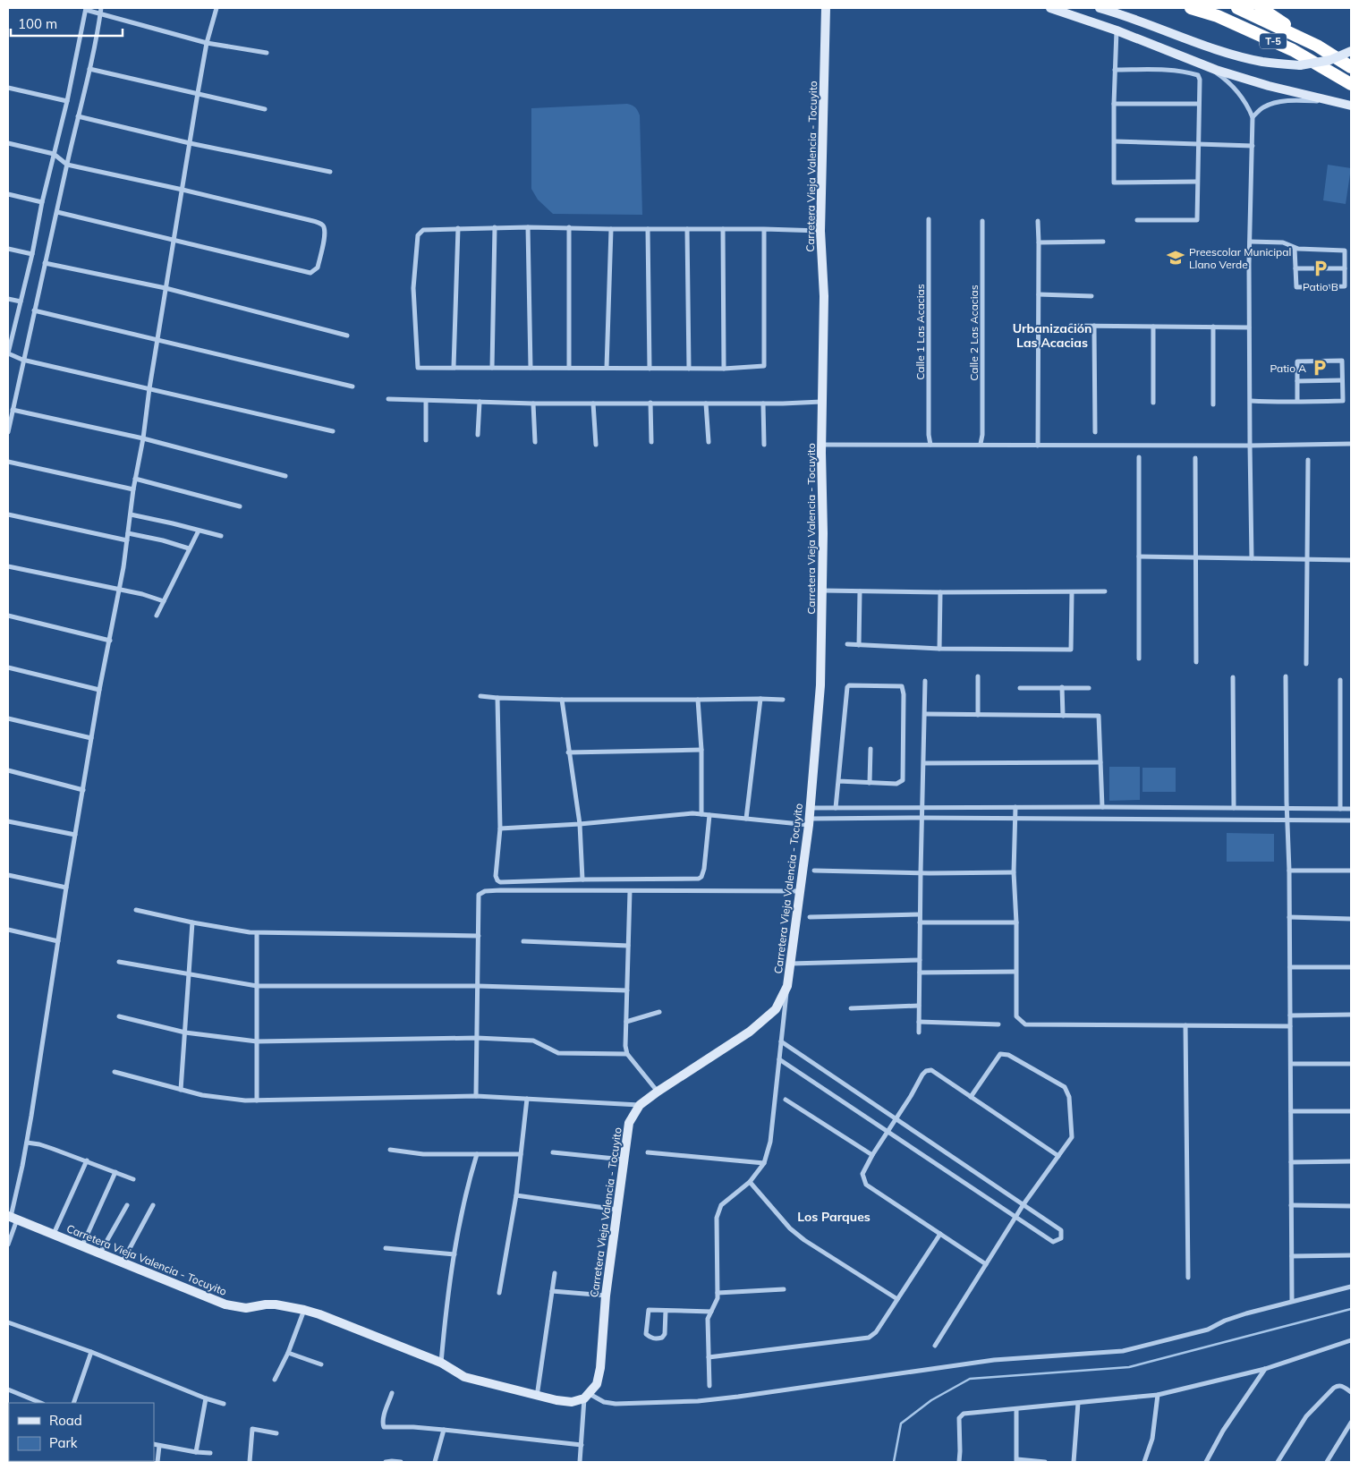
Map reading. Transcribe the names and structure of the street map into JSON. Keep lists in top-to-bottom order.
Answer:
{
  "streets": {
    "highway": ["T-5"],
    "street": ["Carretera Vieja Valencia - Tocuyito", "Calle 1 Las Acacias", "Calle 2 Las Acacias"]
  },
  "districts": ["Urbanización Las Acacias", "Los Parques"],
  "places": {
    "school or university": ["Preescolar Municipal Llano Verde"],
    "parking": ["Patio B", "Patio A"]
  },
  "legend": ["Road", "Park"],
  "scale_bar": "100 m"
}
